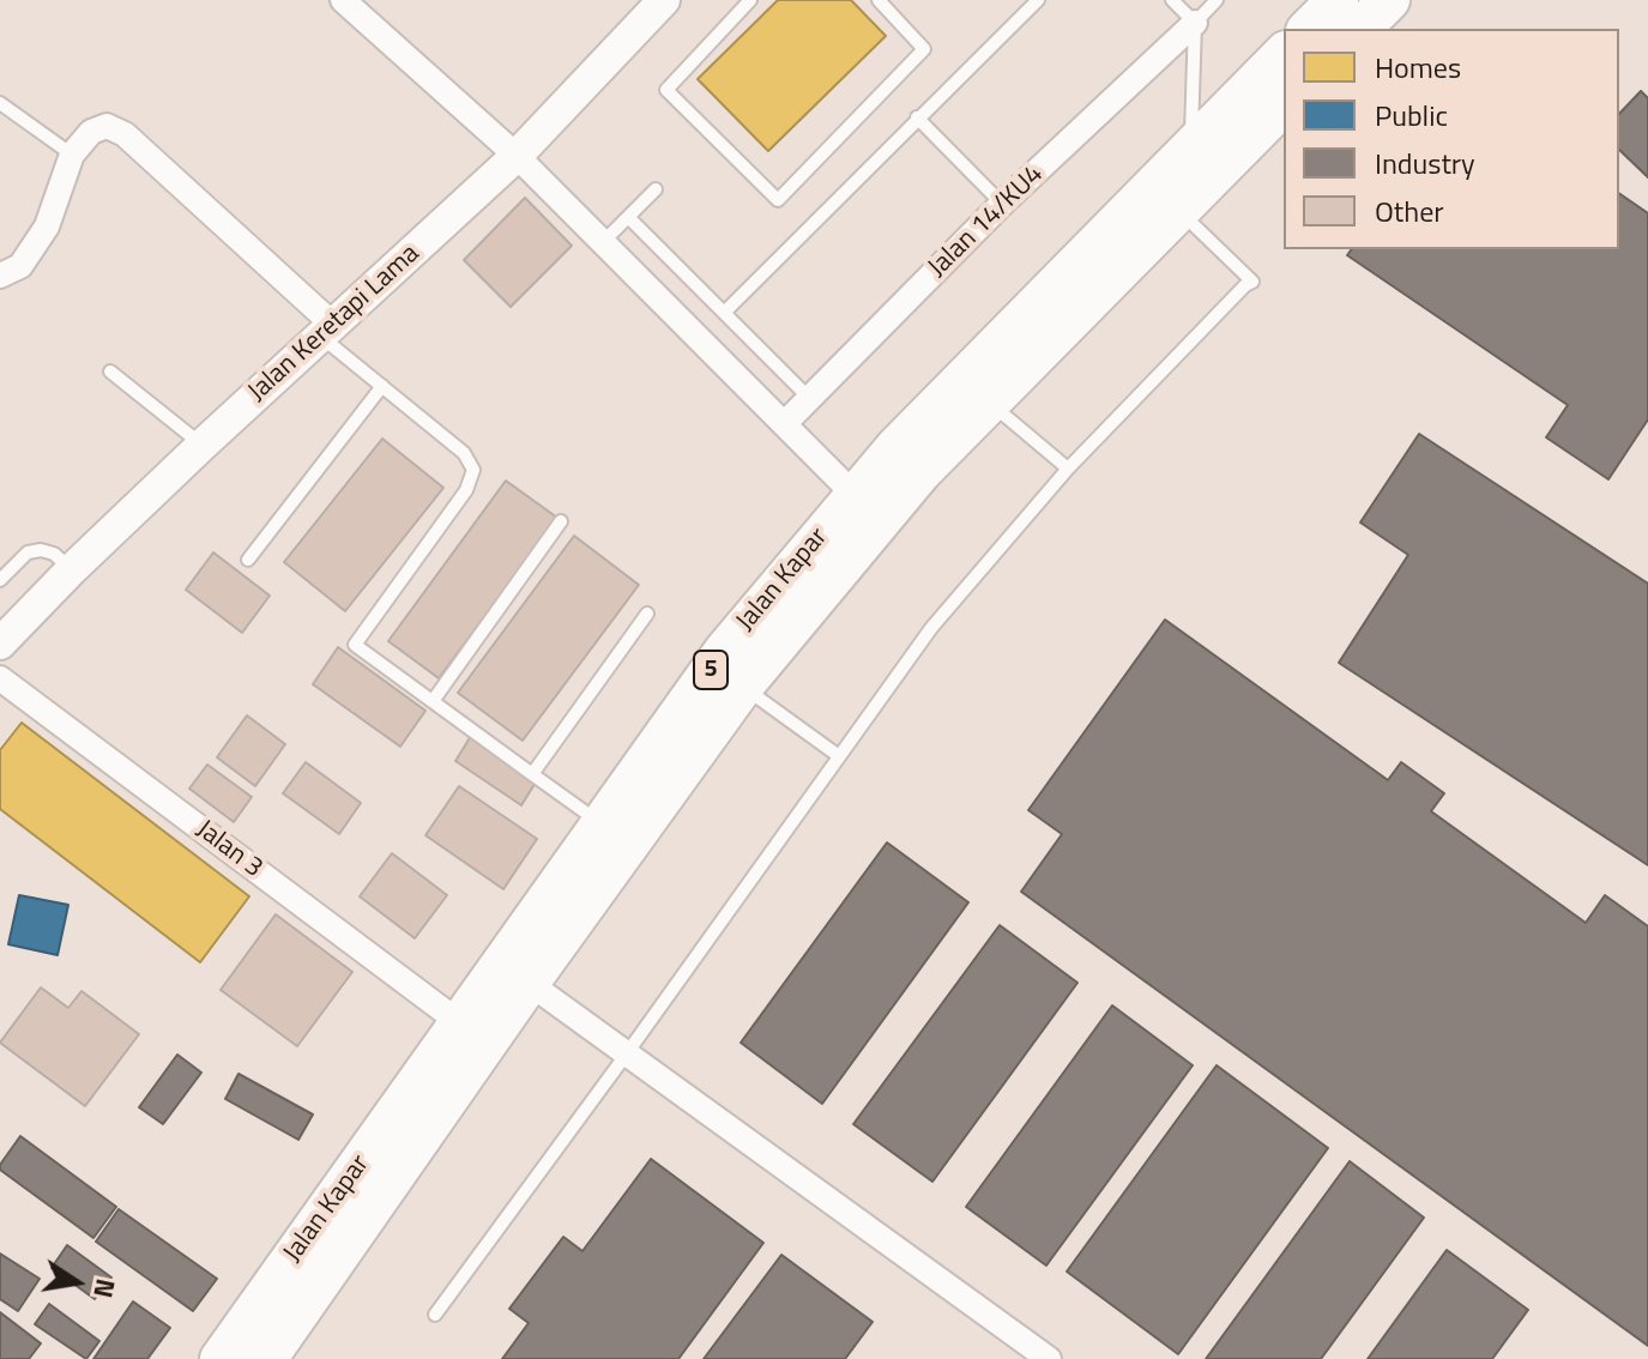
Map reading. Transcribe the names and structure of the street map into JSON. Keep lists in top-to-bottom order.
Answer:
{
  "streets": {
    "highway": ["Jalan Kapar", "5"],
    "street": ["Jalan 14/KU4", "Jalan Keretapi Lama", "Jalan 3"]
  },
  "crossings": [
    ["Jalan Kapar", "Jalan 3"]
  ],
  "legend": [
    "Homes",
    "Public",
    "Industry",
    "Other"
  ],
  "north": "right"
}
